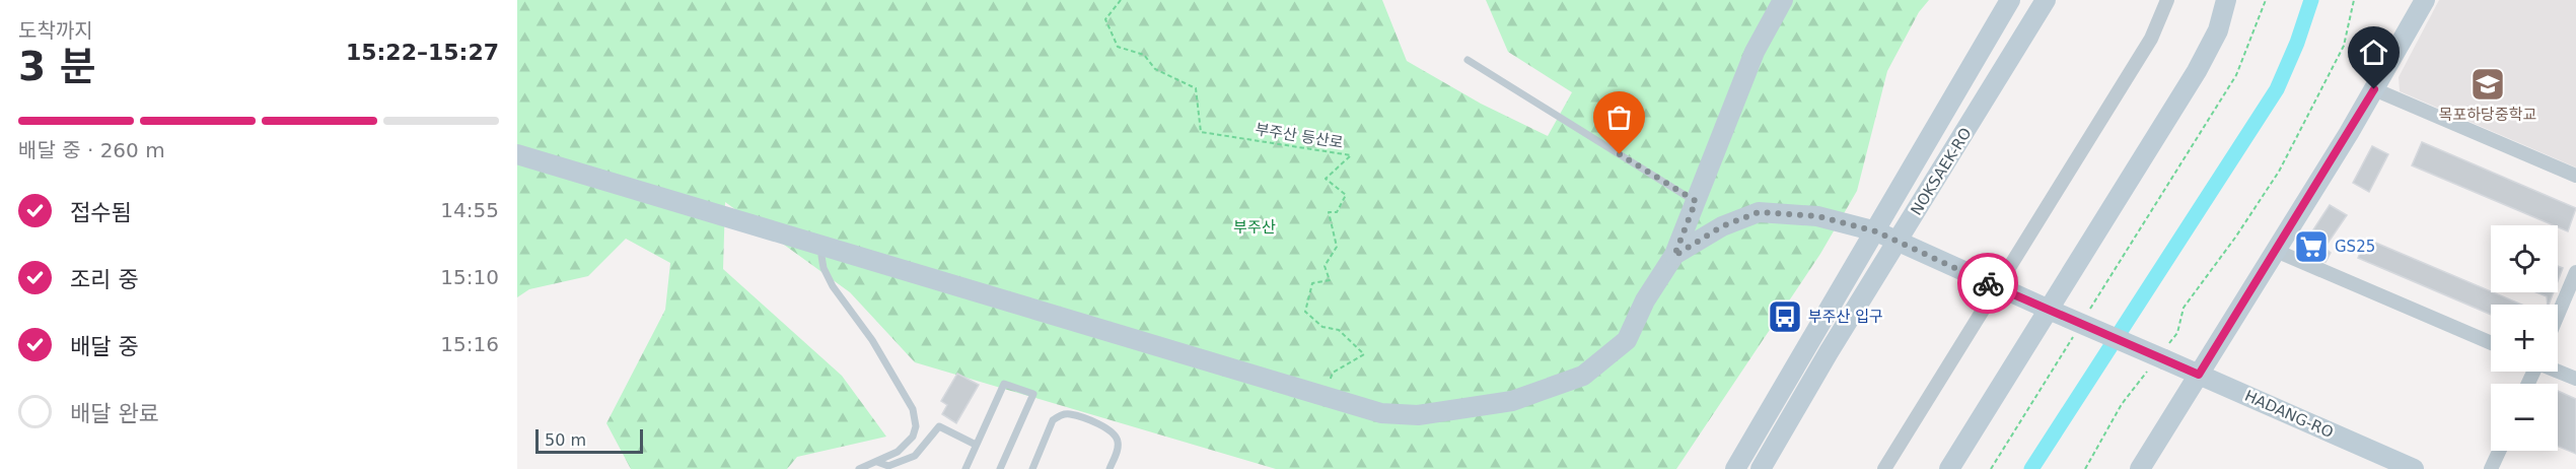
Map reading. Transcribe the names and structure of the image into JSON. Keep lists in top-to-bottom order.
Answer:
{
  "streets": {
    "street": ["NOKSAEK-RO", "HADANG-RO"],
    "path": ["부주산 등산로"]
  },
  "parks": ["부주산"],
  "places": {
    "school or university": ["목포하당중학교"],
    "supermarket": ["GS25"],
    "bus stop": ["부주산 입구"]
  },
  "scale_bar": "50 m",
  "page": {
    "heading": ["3 분", "도착까지", "15:22–15:27"],
    "bar": "배달 중 · 260 m",
    "list": [
      ["접수됨", "14:55"],
      ["조리 중", "15:10"],
      ["배달 중", "15:16"],
      "배달 완료"
    ],
    "map_buttons": ["+", "−"],
    "scale": "50 m"
  }
}
